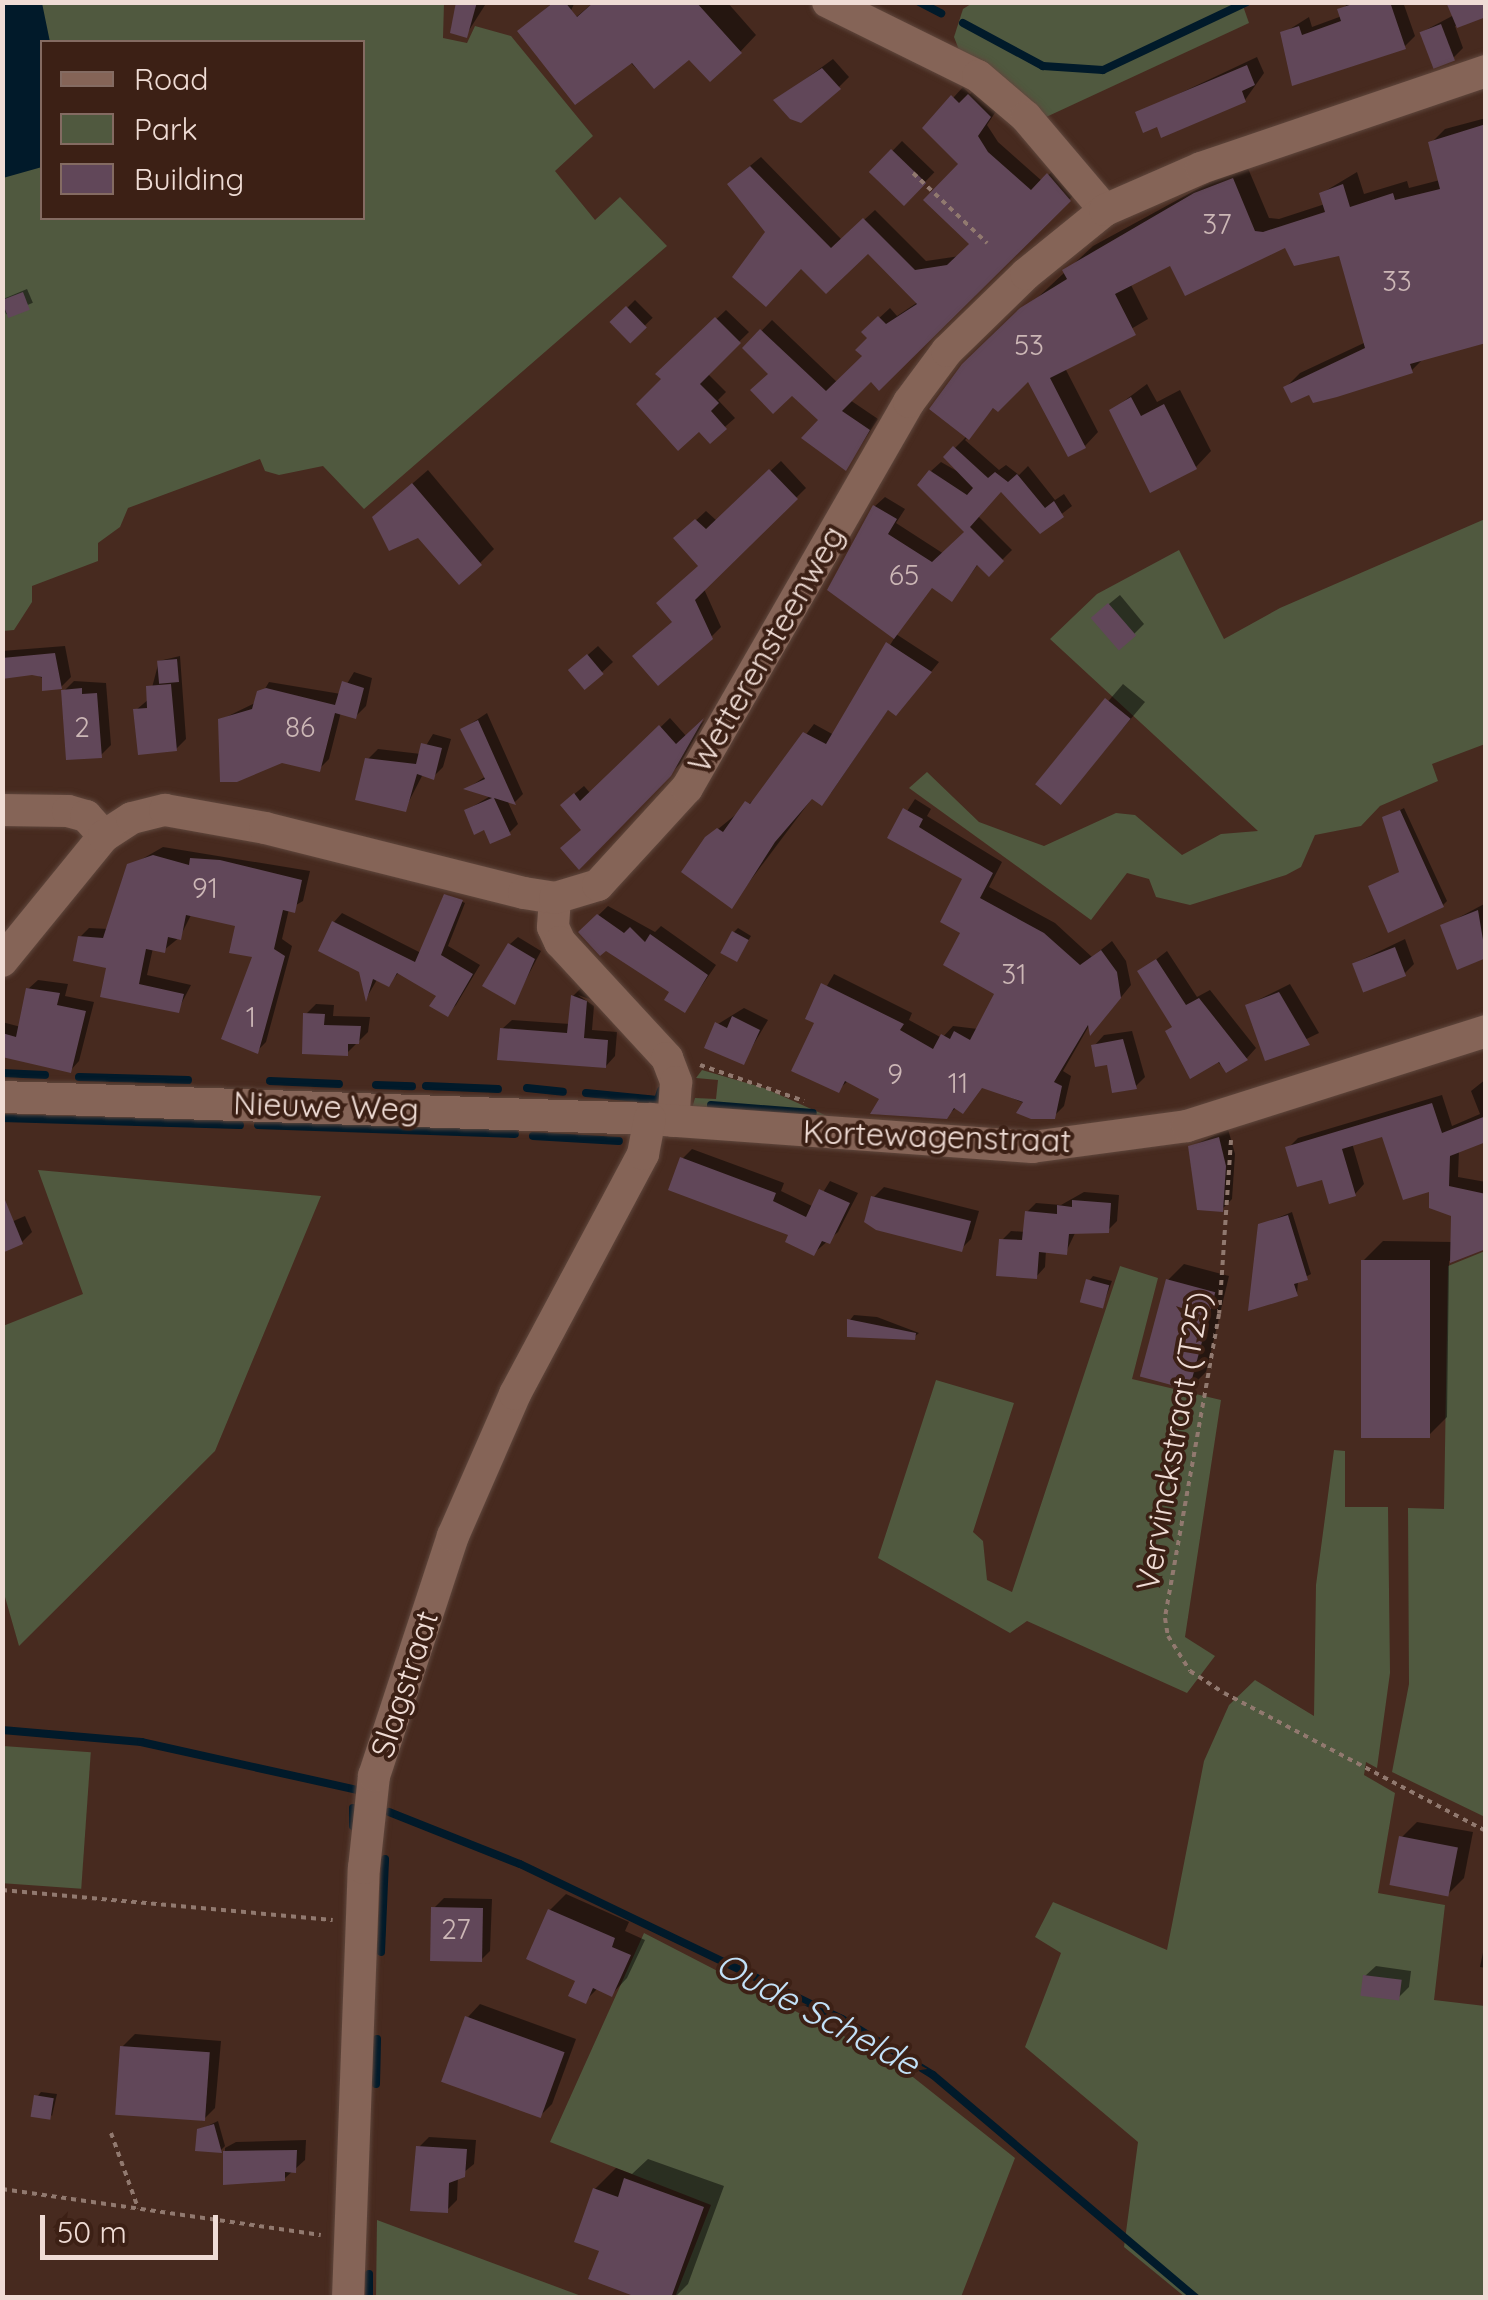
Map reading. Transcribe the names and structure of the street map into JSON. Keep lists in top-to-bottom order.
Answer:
{
  "streets": {
    "street": [
      "Wetterensteenweg",
      "Nieuwe Weg",
      "Kortewagenstraat",
      "Slagstraat"
    ],
    "path": ["Vervinckstraat (T25)"]
  },
  "crossings": [
    ["Nieuwe Weg", "Kortewagenstraat"],
    ["Nieuwe Weg", "Slagstraat"],
    ["Kortewagenstraat", "Vervinckstraat (T25)"],
    ["Kortewagenstraat", "Slagstraat"]
  ],
  "water": ["Oude Schelde"],
  "house_numbers": [
    "37",
    "33",
    "53",
    "65",
    "2",
    "86",
    "91",
    "31",
    "1",
    "9",
    "11",
    "27"
  ],
  "legend": ["Road", "Park", "Building"],
  "scale_bar": "50 m"
}
